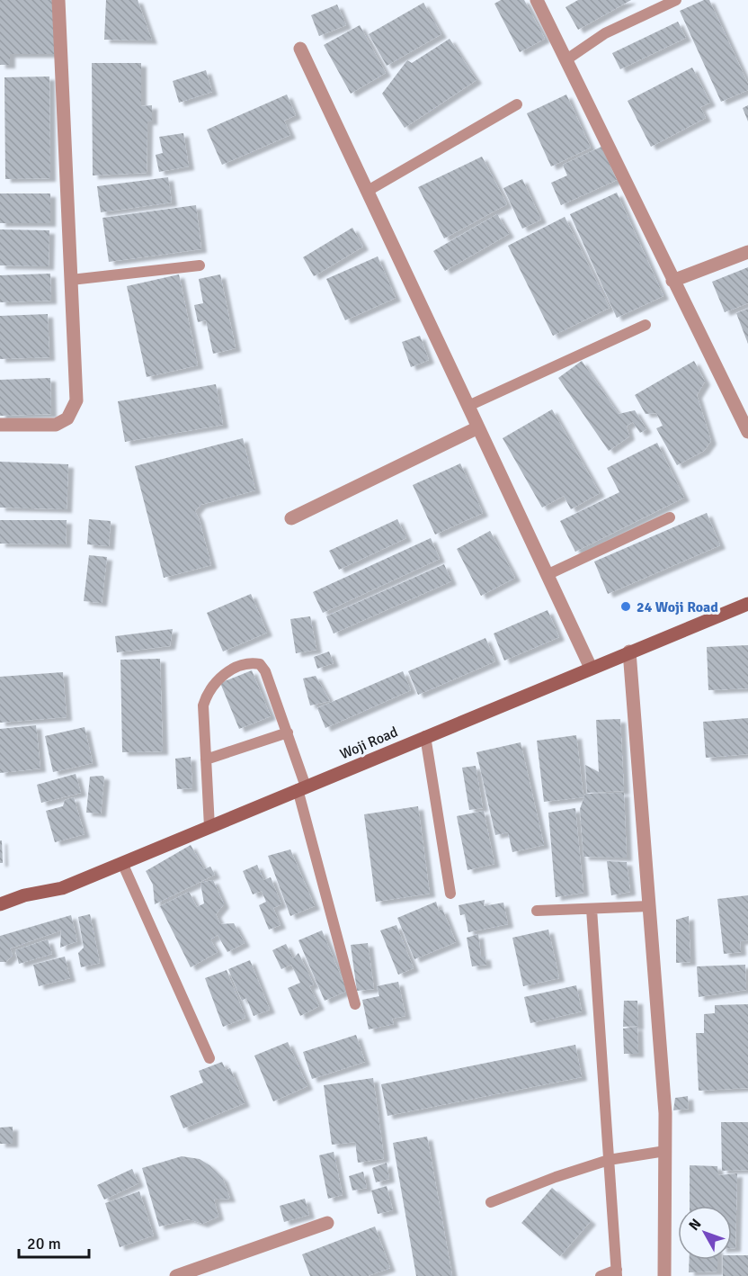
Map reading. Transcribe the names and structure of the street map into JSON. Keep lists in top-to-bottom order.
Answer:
{
  "streets": {
    "main road": ["Woji Road"]
  },
  "places": ["24 Woji Road"],
  "scale_bar": "20 m",
  "north": "top left"
}
